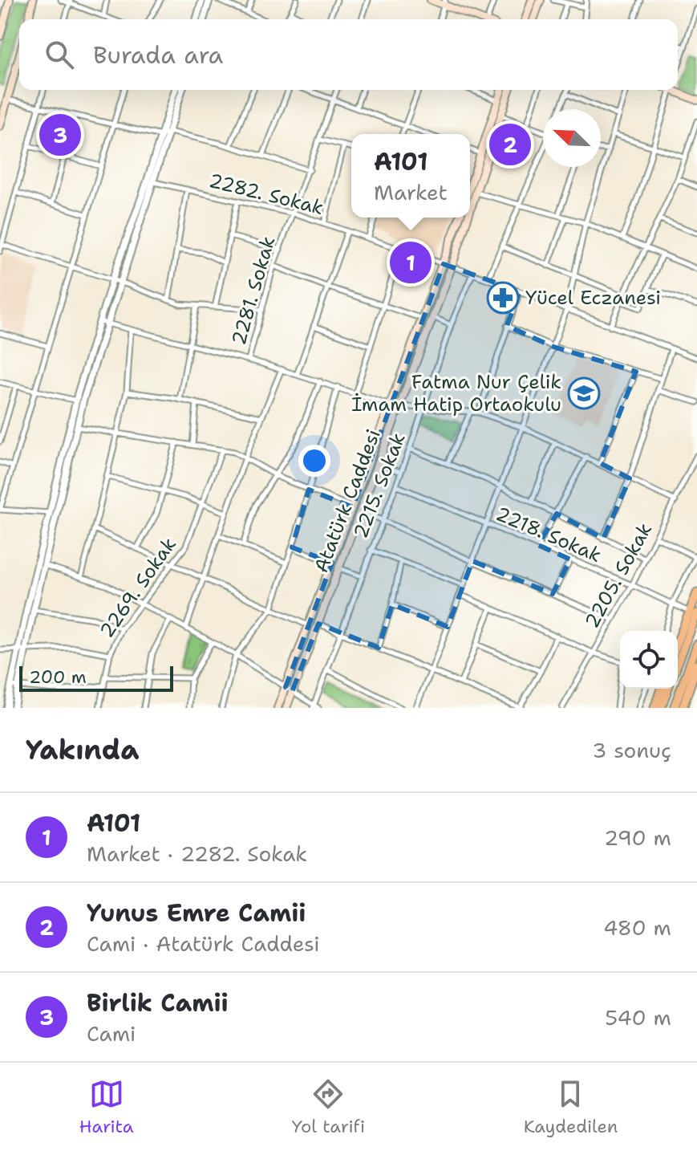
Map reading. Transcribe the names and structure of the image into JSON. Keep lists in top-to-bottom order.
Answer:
{
  "streets": {
    "main road": ["Atatürk Caddesi"],
    "street": [
      "2282. Sokak",
      "2281. Sokak",
      "2215. Sokak",
      "2218. Sokak",
      "2205. Sokak",
      "2269. Sokak"
    ]
  },
  "crossings": [
    ["2282. Sokak", "2281. Sokak"],
    ["2282. Sokak", "2215. Sokak"],
    ["2282. Sokak", "Atatürk Caddesi"],
    ["2215. Sokak", "2218. Sokak"],
    ["2218. Sokak", "2205. Sokak"]
  ],
  "places": {
    "pharmacy": ["Yücel Eczanesi"],
    "school or university": ["Fatma Nur Çelik İmam Hatip Ortaokulu"]
  },
  "scale_bar": "200 m",
  "north": "top left",
  "page": {
    "search": "Burada ara",
    "pins": ["3", "2", "1"],
    "popup": ["A101", "Market"],
    "scale": "200 m",
    "heading": ["Yakında", "3 sonuç"],
    "list": [
      {
        "mark": "1",
        "name": "A101",
        "note": "Market · 2282. Sokak",
        "value": "290 m"
      },
      {
        "mark": "2",
        "name": "Yunus Emre Camii",
        "note": "Cami · Atatürk Caddesi",
        "value": "480 m"
      },
      {
        "mark": "3",
        "name": "Birlik Camii",
        "note": "Cami",
        "value": "540 m"
      }
    ],
    "nav": ["Harita", "Yol tarifi", "Kaydedilen"]
  }
}
